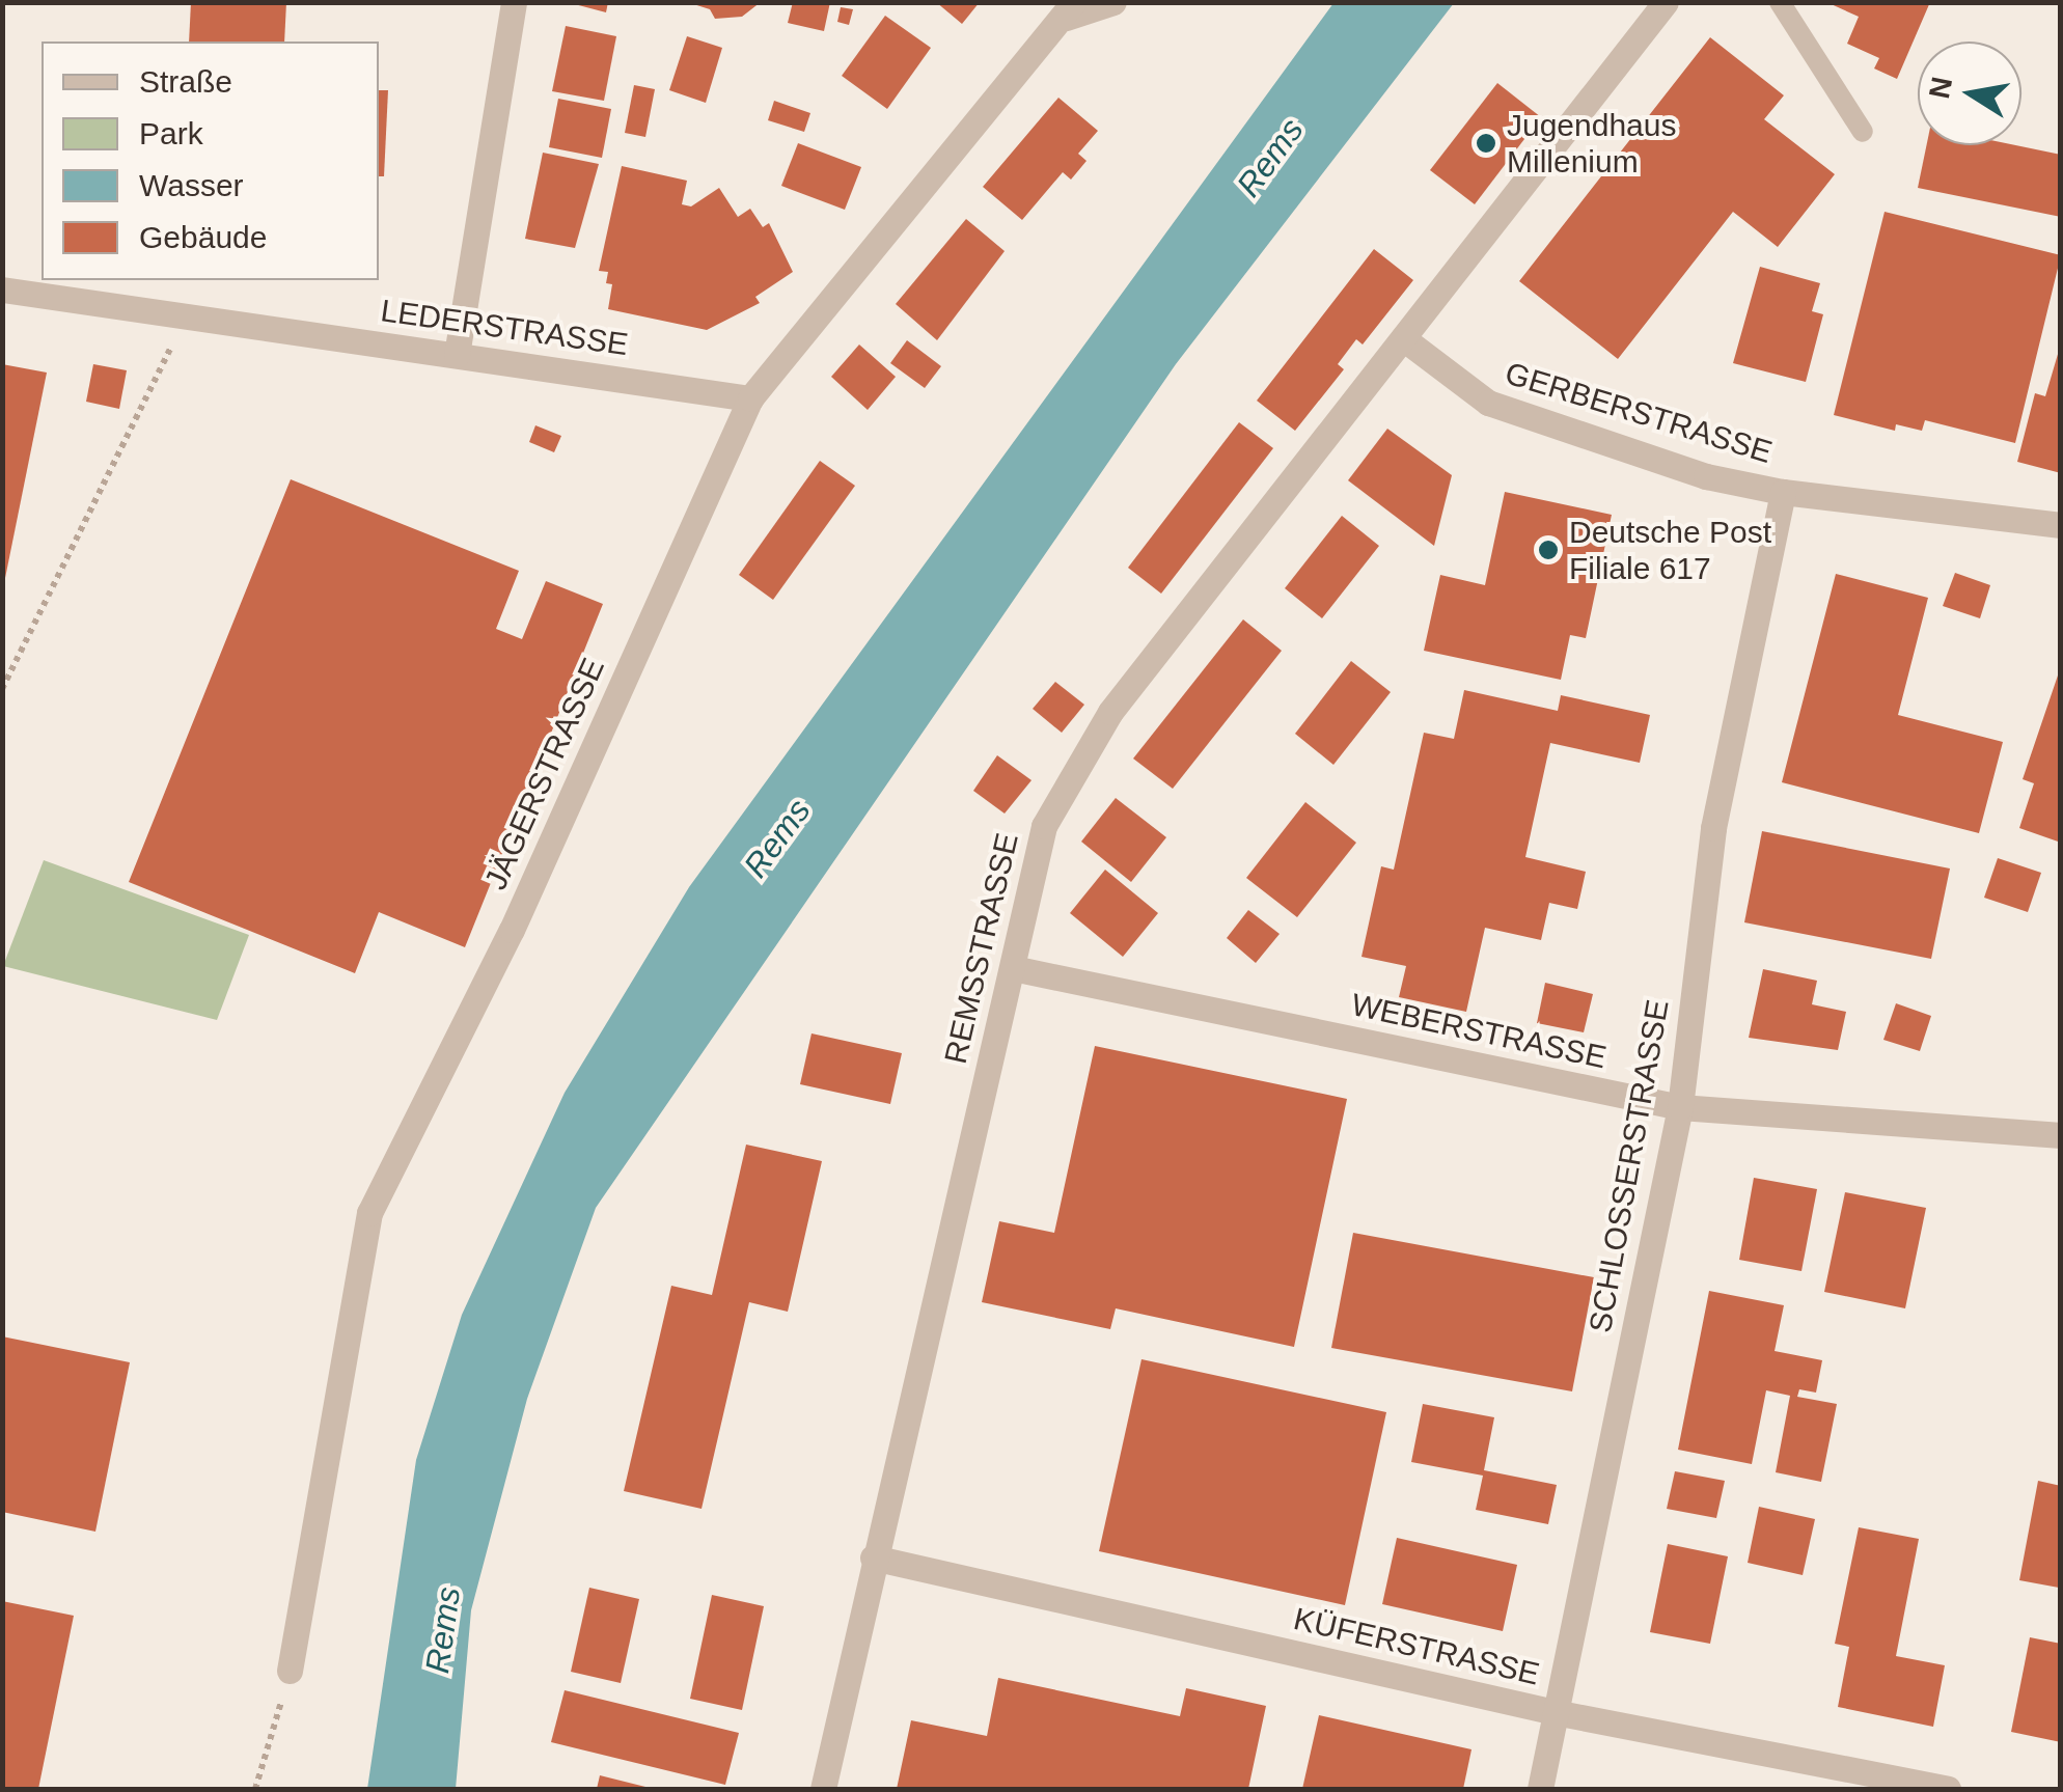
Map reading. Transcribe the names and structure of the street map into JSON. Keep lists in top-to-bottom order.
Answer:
{
  "streets": {
    "street": [
      "LEDERSTRASSE",
      "GERBERSTRASSE",
      "JÄGERSTRASSE",
      "REMSSTRASSE",
      "WEBERSTRASSE",
      "SCHLOSSERSTRASSE",
      "KÜFERSTRASSE"
    ]
  },
  "crossings": [
    ["LEDERSTRASSE", "JÄGERSTRASSE"],
    ["GERBERSTRASSE", "REMSSTRASSE"],
    ["GERBERSTRASSE", "SCHLOSSERSTRASSE"],
    ["REMSSTRASSE", "WEBERSTRASSE"],
    ["REMSSTRASSE", "KÜFERSTRASSE"],
    ["WEBERSTRASSE", "SCHLOSSERSTRASSE"],
    ["SCHLOSSERSTRASSE", "KÜFERSTRASSE"]
  ],
  "water": ["Rems"],
  "places": ["Jugendhaus Millenium", "Deutsche Post Filiale 617"],
  "legend": [
    "Straße",
    "Park",
    "Wasser",
    "Gebäude"
  ],
  "north": "left"
}
